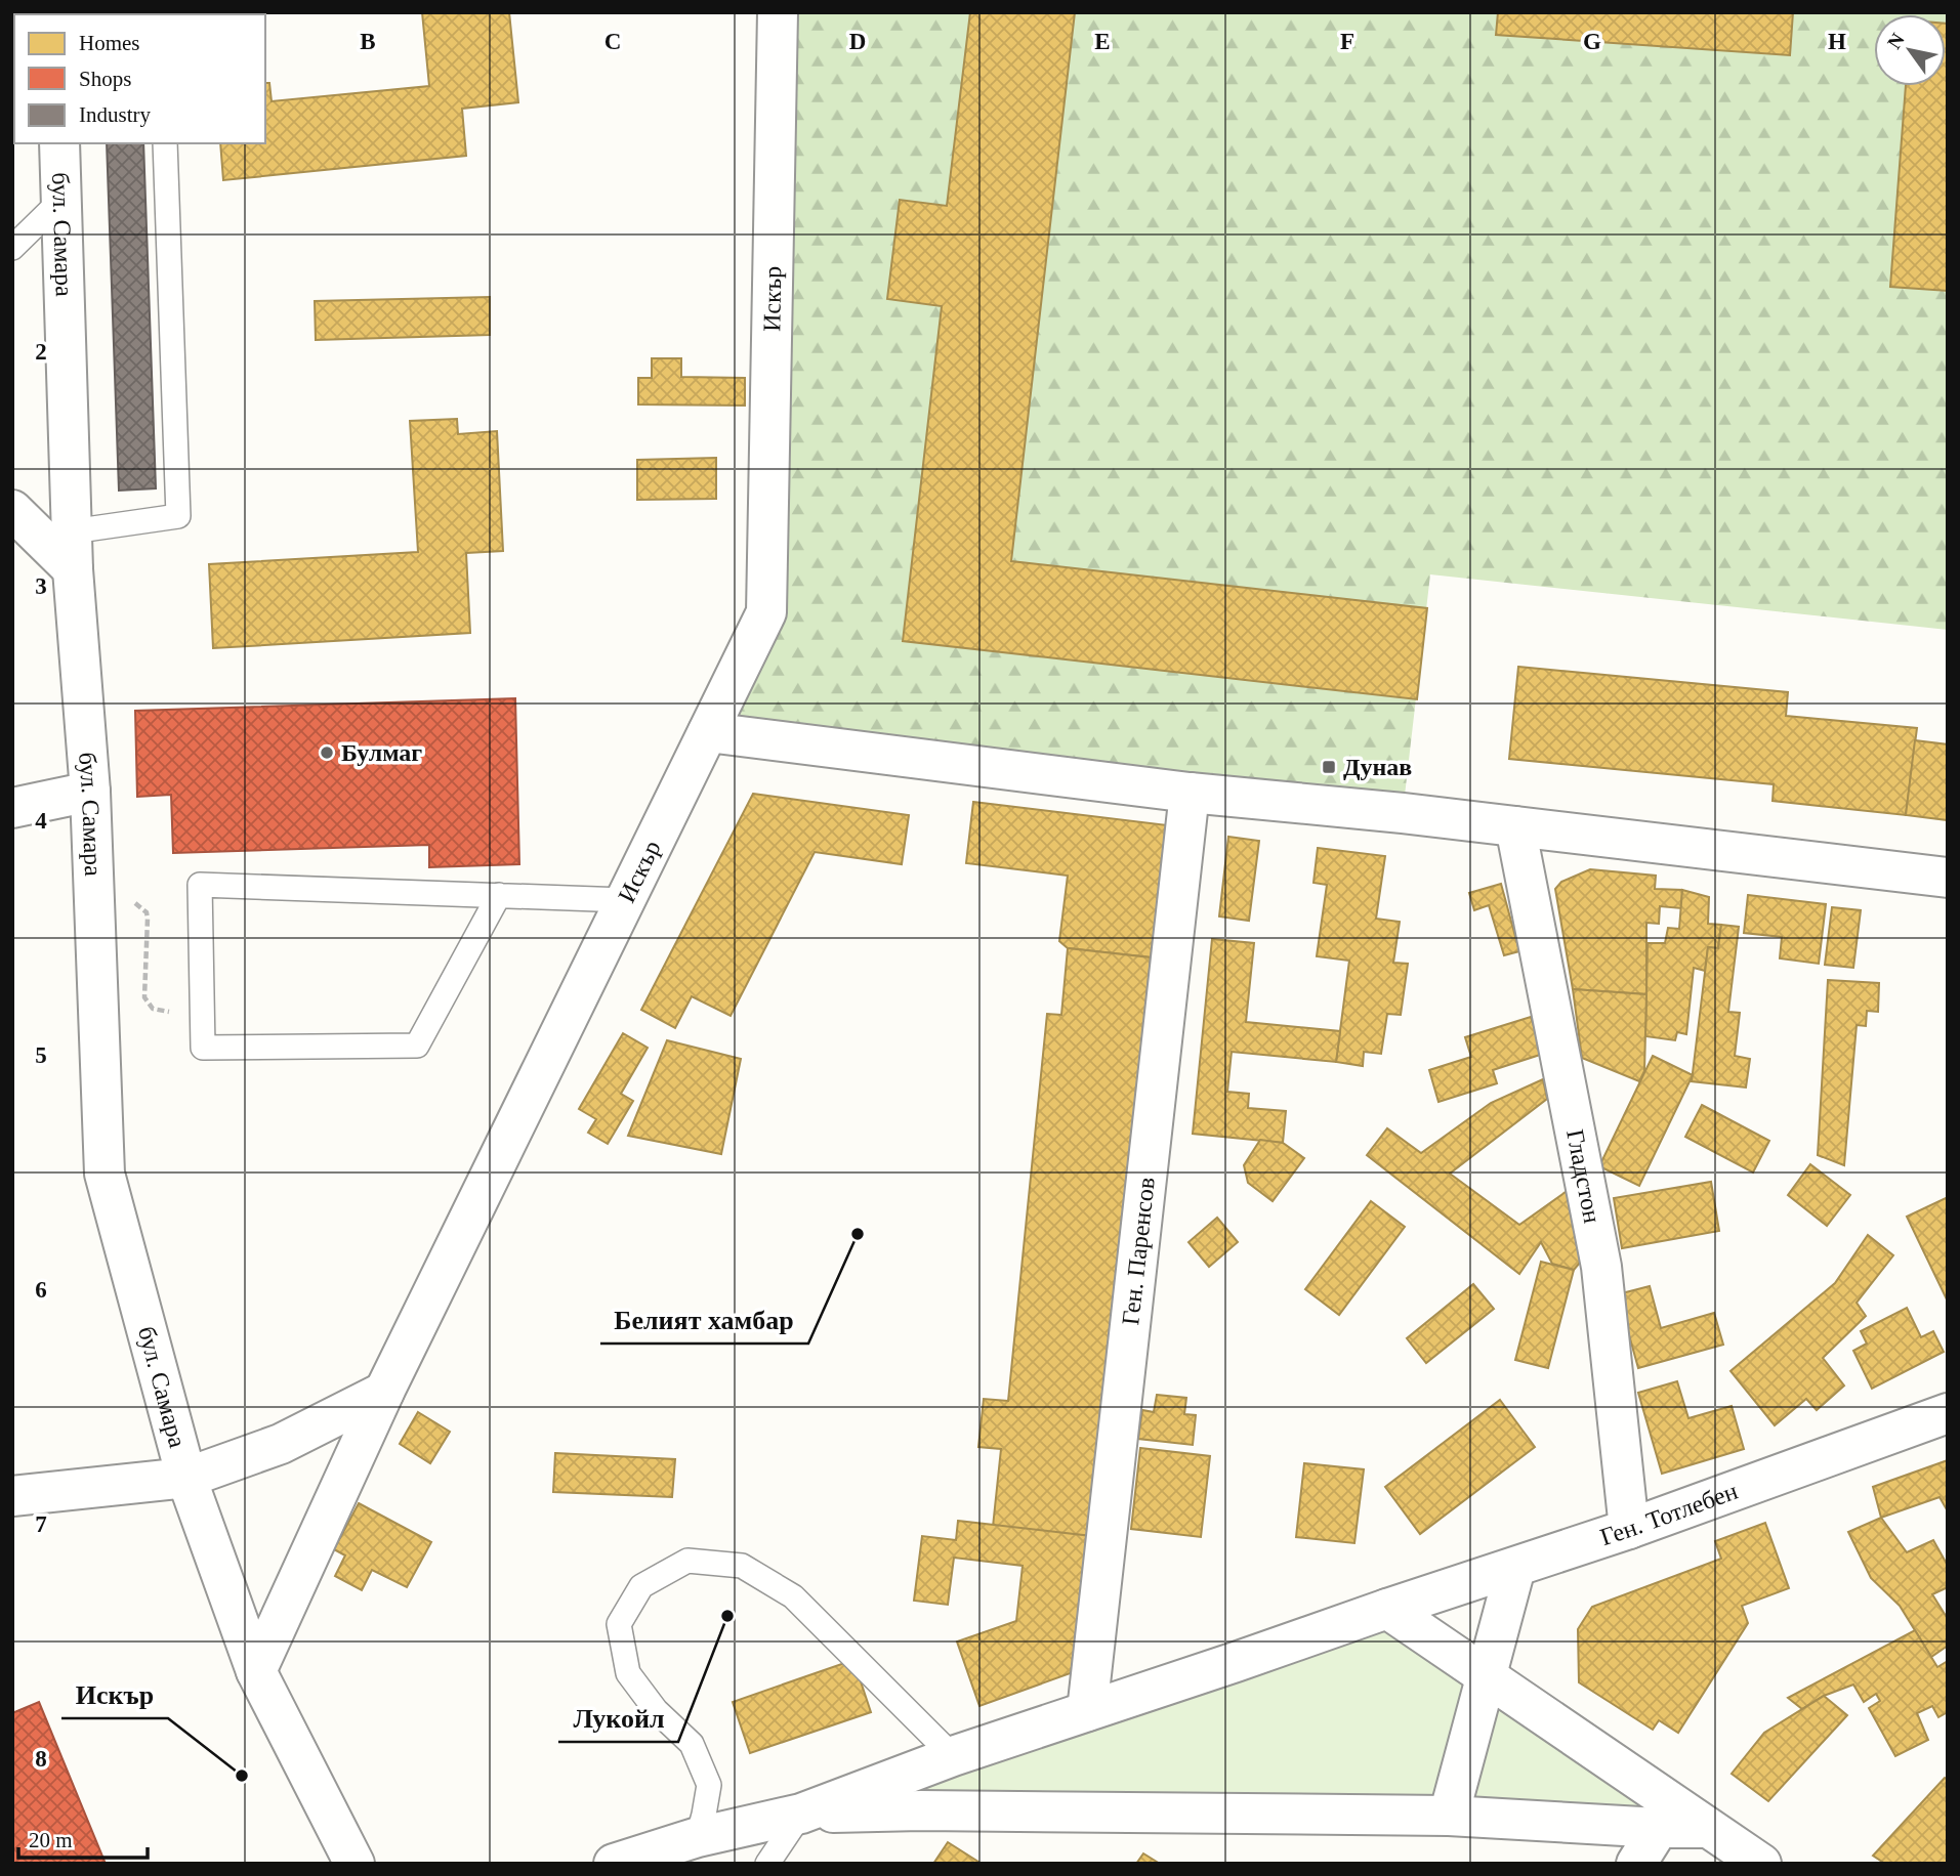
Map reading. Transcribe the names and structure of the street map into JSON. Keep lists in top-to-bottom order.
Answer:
{
  "streets": {
    "street": [
      "бул. Самара",
      "Искър",
      "Гладстон",
      "Ген. Паренсов",
      "Ген. Тотлебен"
    ]
  },
  "crossings": [
    ["бул. Самара", "Искър"],
    ["Гладстон", "Ген. Тотлебен"],
    ["Ген. Паренсов", "Ген. Тотлебен"]
  ],
  "places": {
    "other": [
      "Булмаг",
      "Белият хамбар",
      "Лукойл",
      "Искър"
    ],
    "transit": ["Дунав"]
  },
  "legend": ["Homes", "Shops", "Industry"],
  "scale_bar": "20 m",
  "north": "top left",
  "grid": {
    "columns": [
      "B",
      "C",
      "D",
      "E",
      "F",
      "G",
      "H"
    ],
    "rows": [
      "2",
      "3",
      "4",
      "5",
      "6",
      "7",
      "8"
    ]
  }
}
